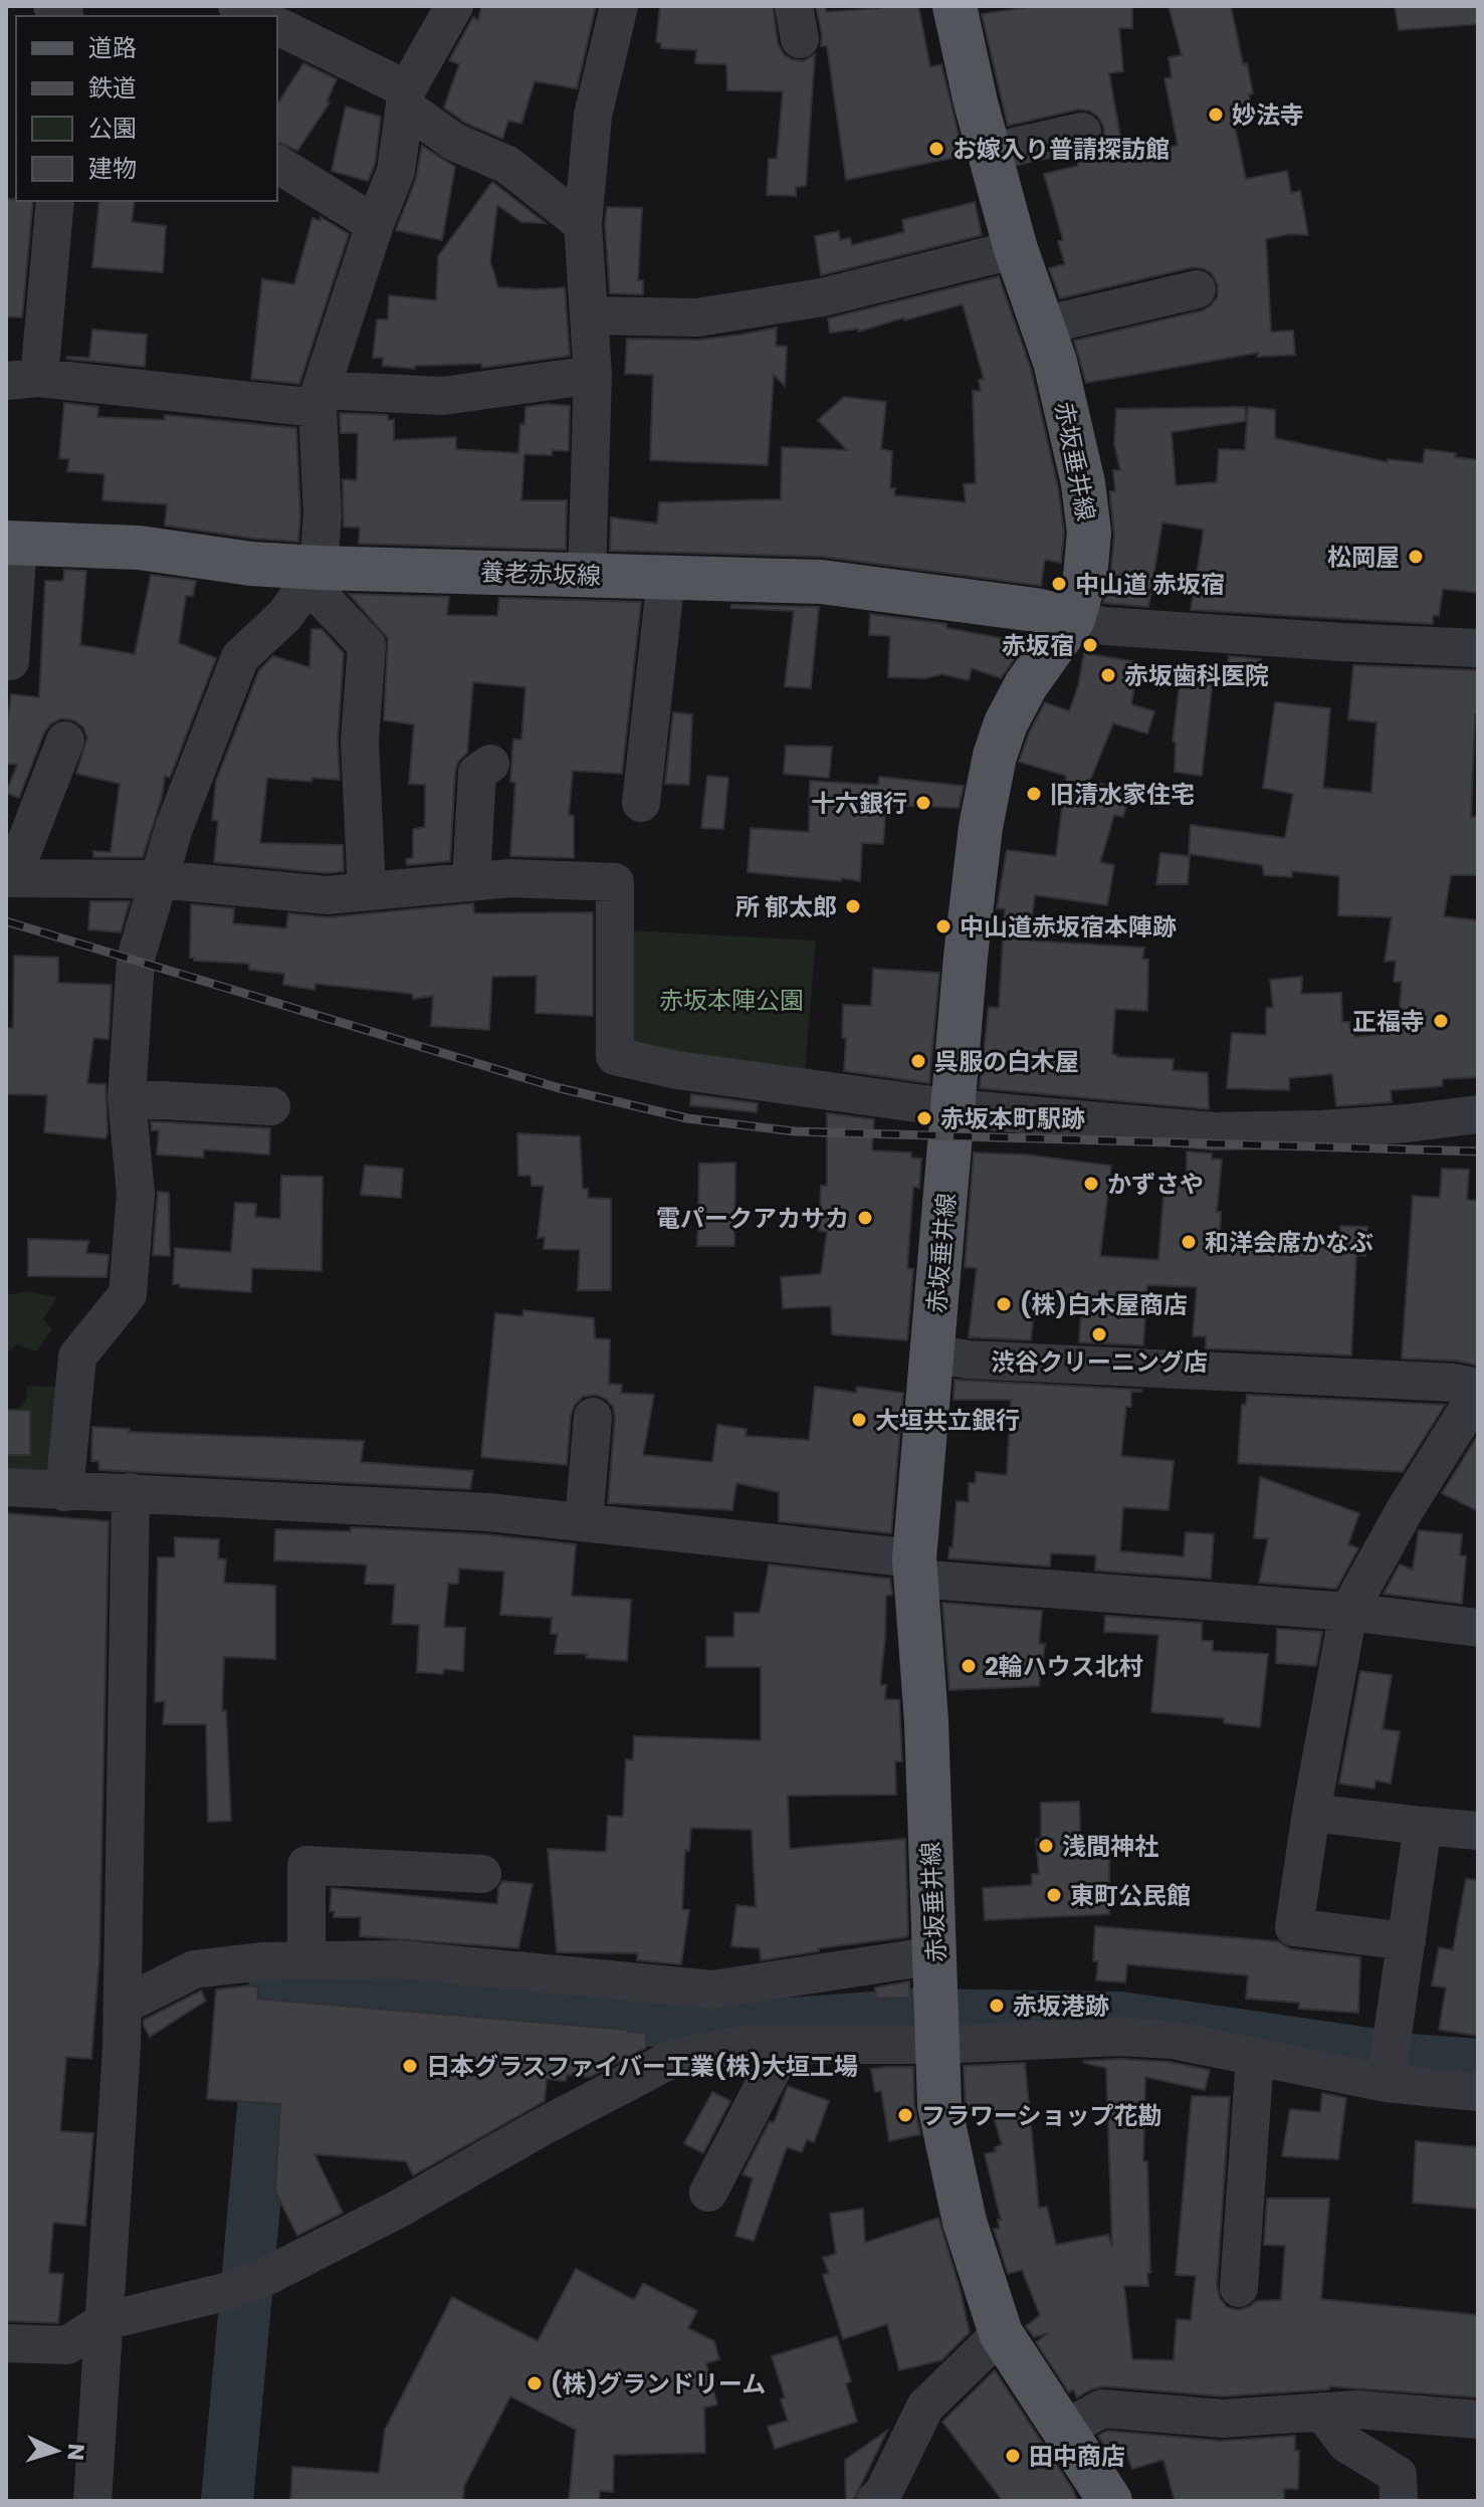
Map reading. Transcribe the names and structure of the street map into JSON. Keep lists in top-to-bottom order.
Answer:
{
  "streets": {
    "main road": ["赤坂垂井線", "養老赤坂線"]
  },
  "crossings": [
    ["赤坂垂井線", "養老赤坂線"]
  ],
  "parks": ["赤坂本陣公園"],
  "places": [
    "妙法寺",
    "お嫁入り普請探訪館",
    "松岡屋",
    "中山道 赤坂宿",
    "赤坂宿",
    "赤坂歯科医院",
    "旧清水家住宅",
    "十六銀行",
    "所 郁太郎",
    "中山道赤坂宿本陣跡",
    "正福寺",
    "呉服の白木屋",
    "赤坂本町駅跡",
    "かずさや",
    "電パークアカサカ",
    "和洋会席かなぶ",
    "(株)白木屋商店",
    "渋谷クリーニング店",
    "大垣共立銀行",
    "2輪ハウス北村",
    "浅間神社",
    "東町公民館",
    "赤坂港跡",
    "日本グラスファイバー工業(株)大垣工場",
    "フラワーショップ花勘",
    "(株)グランドリーム",
    "田中商店"
  ],
  "legend": [
    "道路",
    "鉄道",
    "公園",
    "建物"
  ],
  "north": "right"
}
